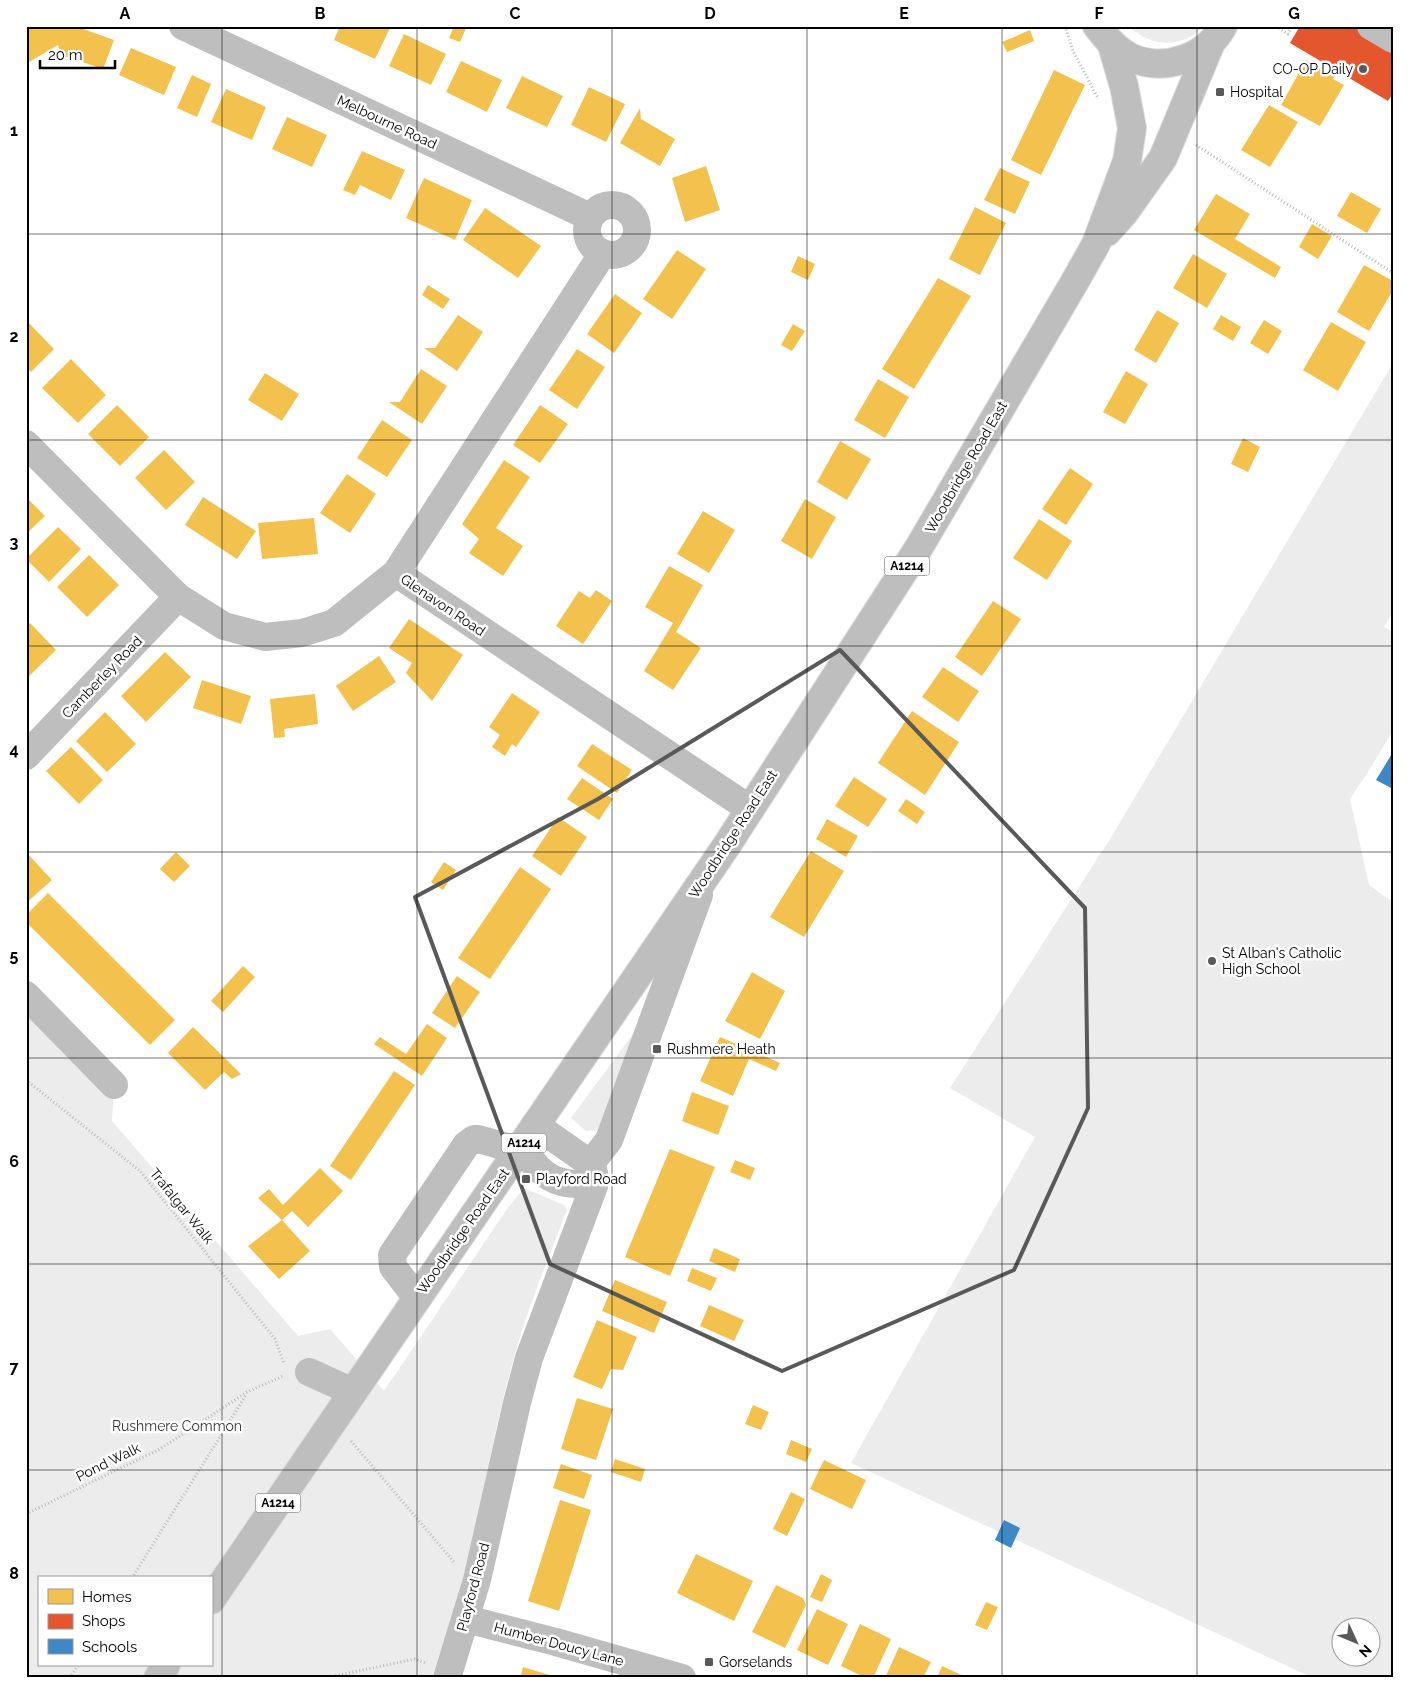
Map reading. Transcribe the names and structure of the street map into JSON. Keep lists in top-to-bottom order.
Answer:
{
  "streets": {
    "street": [
      "Melbourne Road",
      "Woodbridge Road East",
      "A1214",
      "Glenavon Road",
      "Camberley Road",
      "Playford Road",
      "Humber Doucy Lane"
    ],
    "path": ["Trafalgar Walk", "Pond Walk"]
  },
  "crossings": [
    ["Woodbridge Road East", "A1214"],
    ["Woodbridge Road East", "Glenavon Road"],
    ["Woodbridge Road East", "Playford Road"],
    ["Glenavon Road", "Camberley Road"],
    ["Trafalgar Walk", "Pond Walk"],
    ["Playford Road", "Humber Doucy Lane"]
  ],
  "parks": ["Rushmere Common"],
  "places": {
    "other": ["CO-OP Daily", "St Alban's Catholic High School"],
    "transit": [
      "Hospital",
      "Rushmere Heath",
      "Playford Road",
      "Gorselands"
    ]
  },
  "legend": ["Homes", "Shops", "Schools"],
  "scale_bar": "20 m",
  "north": "bottom right",
  "grid": {
    "columns": [
      "A",
      "B",
      "C",
      "D",
      "E",
      "F",
      "G"
    ],
    "rows": [
      "1",
      "2",
      "3",
      "4",
      "5",
      "6",
      "7",
      "8"
    ]
  }
}
